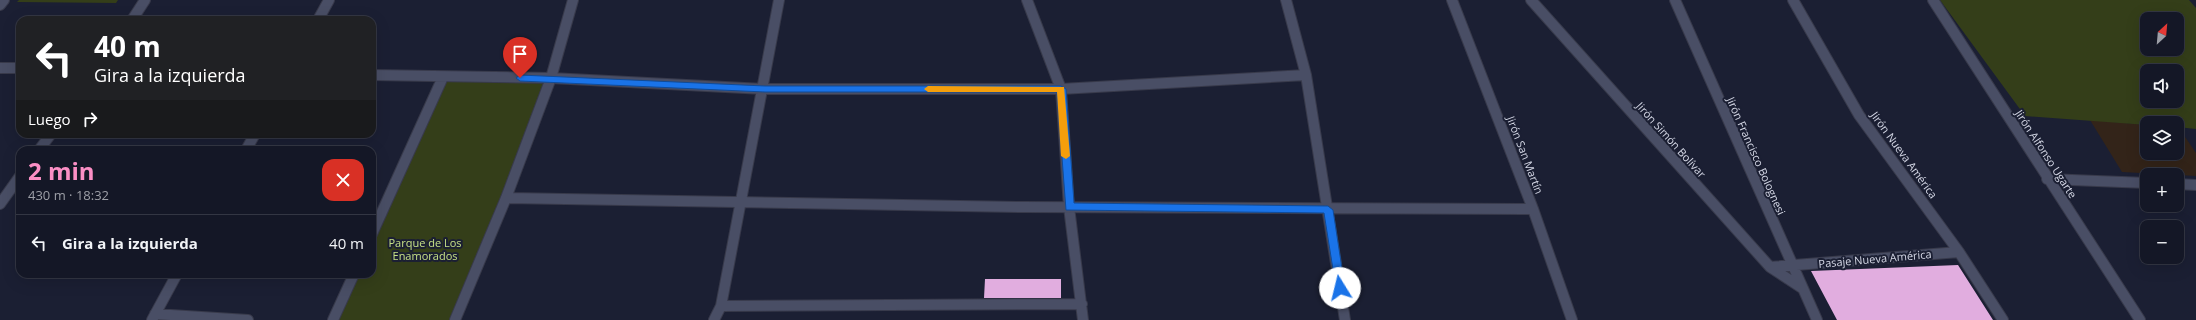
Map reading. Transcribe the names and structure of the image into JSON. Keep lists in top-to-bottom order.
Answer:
{
  "streets": {
    "street": [
      "Jirón Simón Bolívar",
      "Jirón Alfonso Ugarte",
      "Jirón San Martín",
      "Jirón Nueva América",
      "Jirón Francisco Bolognesi",
      "Pasaje Nueva América"
    ]
  },
  "crossings": [
    ["Jirón Simón Bolívar", "Jirón Francisco Bolognesi"],
    ["Jirón Simón Bolívar", "Pasaje Nueva América"],
    ["Jirón Nueva América", "Pasaje Nueva América"],
    ["Jirón Francisco Bolognesi", "Pasaje Nueva América"]
  ],
  "parks": ["Parque de Los Enamorados"],
  "north": "top right",
  "page": {
    "map_buttons": ["+", "−"],
    "turn": ["40 m", "Gira a la izquierda"],
    "then": "Luego",
    "heading": ["2 min", "430 m · 18:32"],
    "list": [
      {
        "name": "Gira a la izquierda",
        "value": "40 m"
      }
    ]
  }
}
